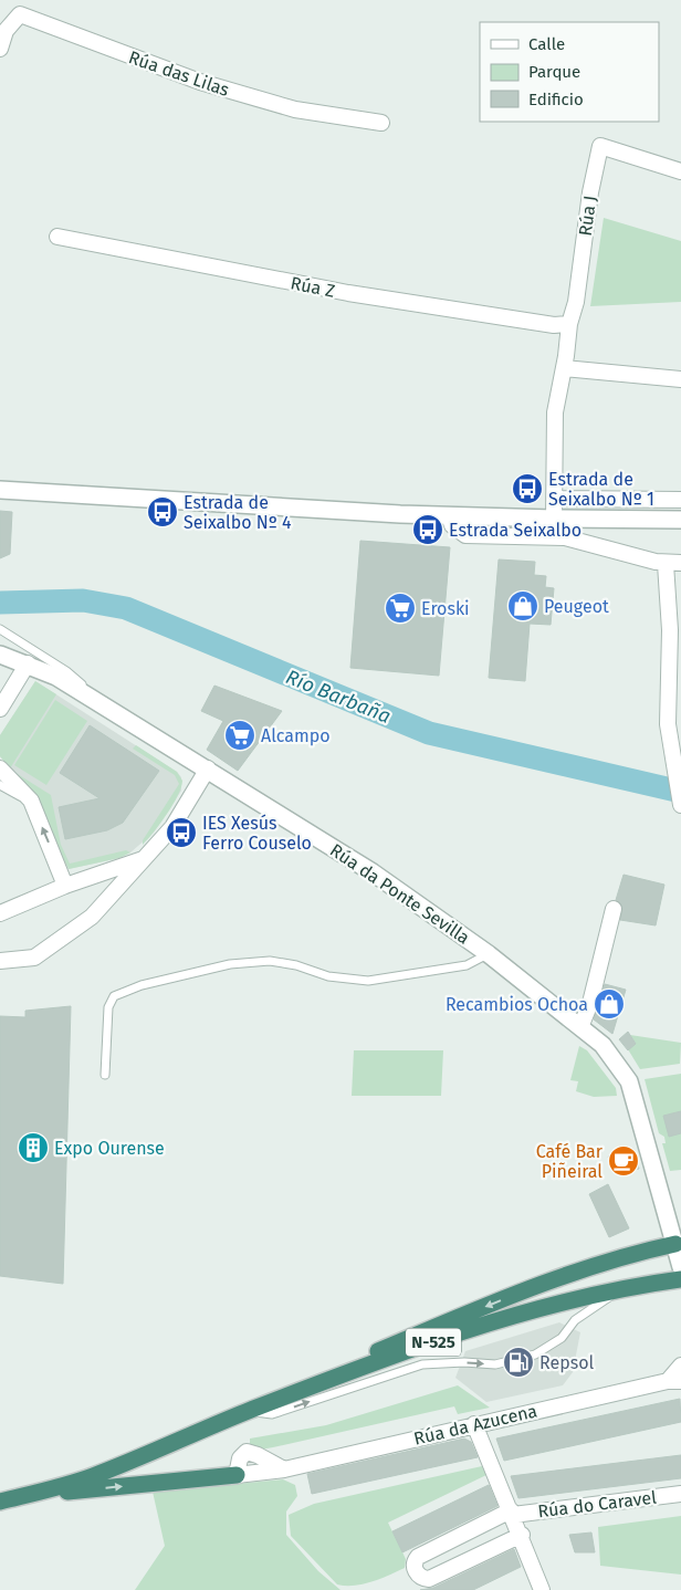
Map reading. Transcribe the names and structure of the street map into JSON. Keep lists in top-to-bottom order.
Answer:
{
  "streets": {
    "highway": ["N-525"],
    "street": [
      "Rúa das Lilas",
      "Rúa J",
      "Rúa Z",
      "Rúa da Ponte Sevilla",
      "Rúa da Azucena",
      "Rúa do Caravel"
    ]
  },
  "crossings": [
    ["Rúa J", "Rúa Z"],
    ["Rúa da Ponte Sevilla", "N-525"]
  ],
  "water": ["Río Barbaña"],
  "places": {
    "bus stop": [
      "Estrada de Seixalbo Nº 1",
      "Estrada de Seixalbo Nº 4",
      "Estrada Seixalbo",
      "IES Xesús Ferro Couselo"
    ],
    "shop": ["Peugeot", "Recambios Ochoa"],
    "supermarket": ["Eroski", "Alcampo"],
    "building": ["Expo Ourense"],
    "cafe": ["Café Bar Piñeiral"],
    "fuel station": ["Repsol"]
  },
  "legend": ["Calle", "Parque", "Edificio"]
}
